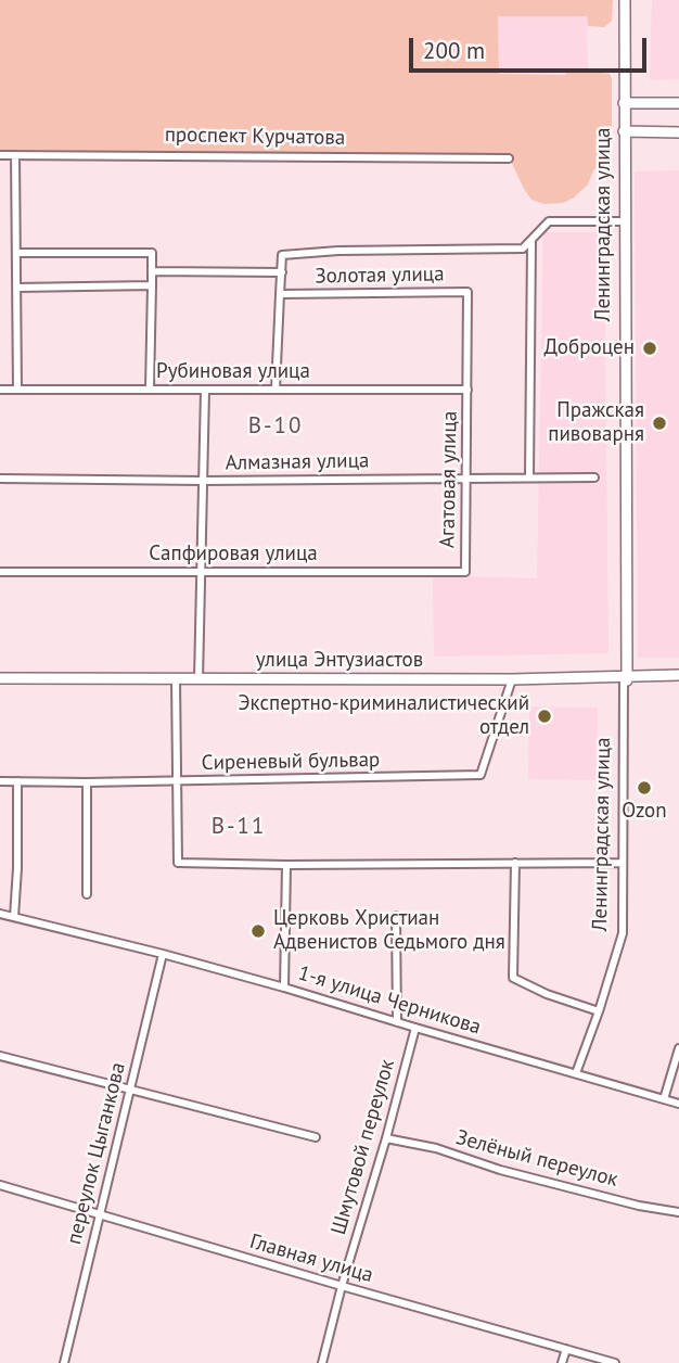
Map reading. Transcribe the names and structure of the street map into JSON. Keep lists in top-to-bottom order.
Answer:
{
  "streets": {
    "street": [
      "проспект Курчатова",
      "Ленинградская улица",
      "Золотая улица",
      "Рубиновая улица",
      "Алмазная улица",
      "Агатовая улица",
      "Сапфировая улица",
      "улица Энтузиастов",
      "Сиреневый бульвар",
      "1-я улица Черникова",
      "Шмутовой переулок",
      "переулок Цыганкова",
      "Зелёный переулок",
      "Главная улица"
    ]
  },
  "crossings": [
    ["Ленинградская улица", "улица Энтузиастов"],
    ["Ленинградская улица", "1-я улица Черникова"],
    ["Золотая улица", "Рубиновая улица"],
    ["Золотая улица", "Агатовая улица"],
    ["Рубиновая улица", "Агатовая улица"],
    ["Алмазная улица", "Агатовая улица"],
    ["Агатовая улица", "Сапфировая улица"],
    ["улица Энтузиастов", "Сиреневый бульвар"],
    ["1-я улица Черникова", "Шмутовой переулок"],
    ["1-я улица Черникова", "переулок Цыганкова"],
    ["Шмутовой переулок", "Зелёный переулок"],
    ["Шмутовой переулок", "Главная улица"],
    ["переулок Цыганкова", "Главная улица"]
  ],
  "districts": ["В-10", "В-11"],
  "places": [
    "Доброцен",
    "Пражская пивоварня",
    "Экспертно-криминалистический отдел",
    "Ozon",
    "Церковь Христиан Адвенистов Седьмого дня"
  ],
  "scale_bar": "200 m"
}
